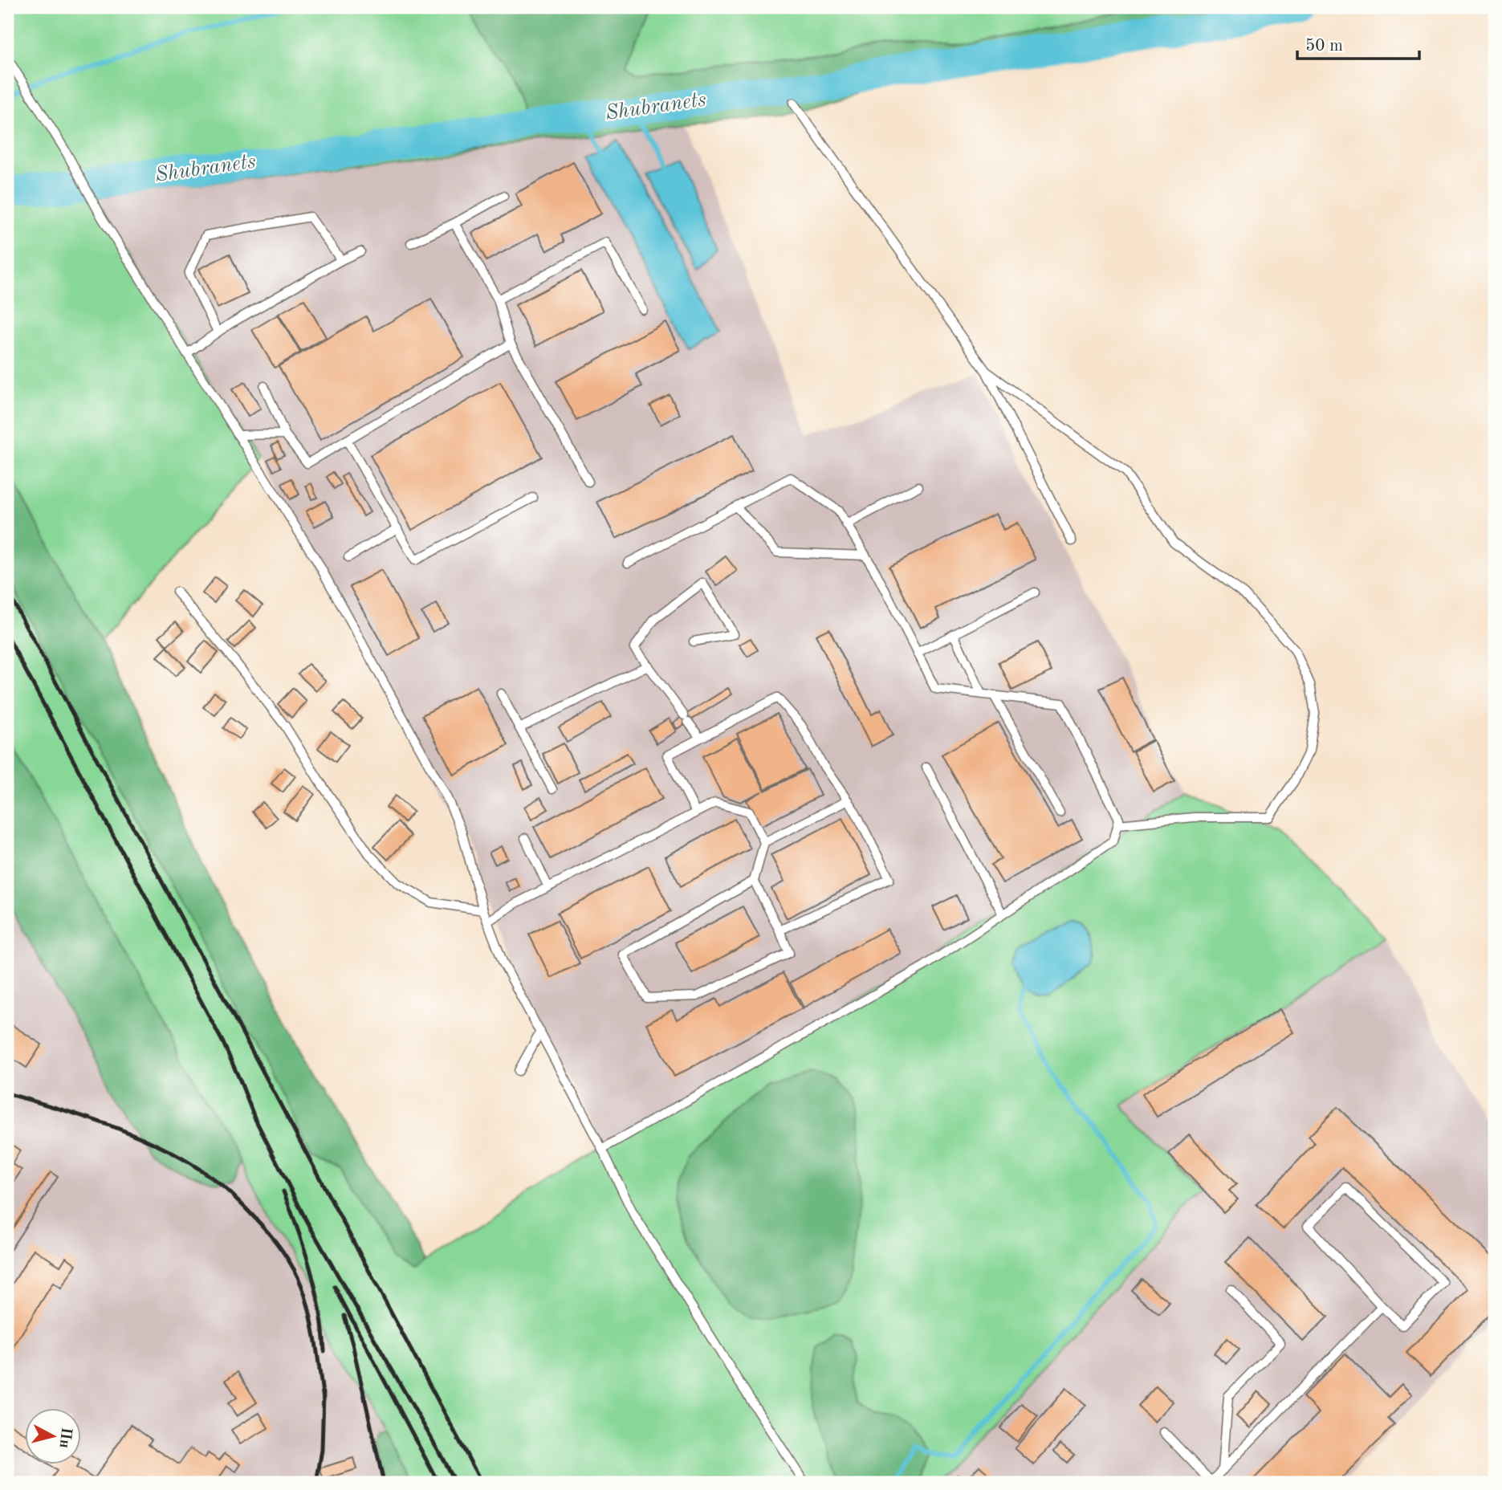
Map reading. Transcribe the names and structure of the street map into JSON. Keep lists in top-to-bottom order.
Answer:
{
  "water": ["Shubranets"],
  "scale_bar": "50 m",
  "north": "right"
}
